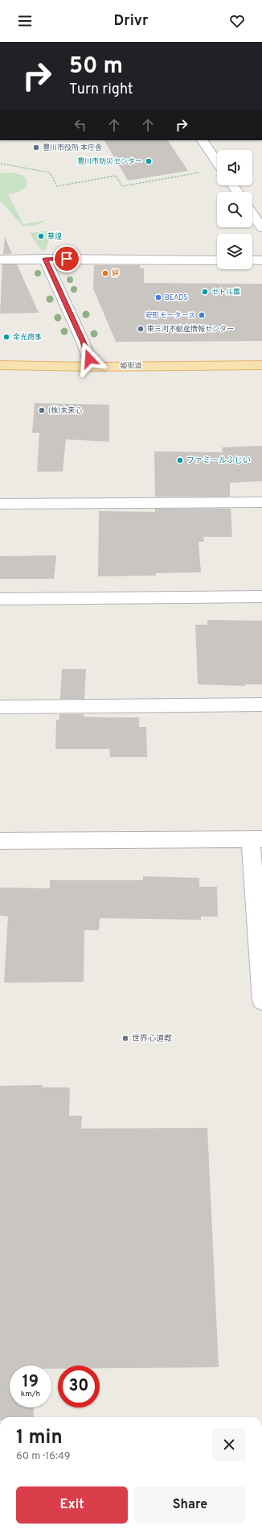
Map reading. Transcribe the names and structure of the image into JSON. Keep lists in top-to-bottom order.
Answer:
{
  "streets": {
    "main road": ["姫街道"]
  },
  "places": [
    "豊川市役所 本庁舎",
    "豊川市防災センター",
    "華煌",
    "絆",
    "セトル薫",
    "BEADS",
    "安形モータース",
    "東三河不動産情報センター",
    "金光商事",
    "(株)未来心",
    "ファミールふじい",
    "世界心道教"
  ],
  "page": {
    "header": "Drivr",
    "turn": ["50 m", "Turn right"],
    "speed": "19 km/h",
    "limit": "30",
    "heading": ["1 min", "60 m · 16:49"],
    "buttons": ["Exit", "Share"]
  }
}
